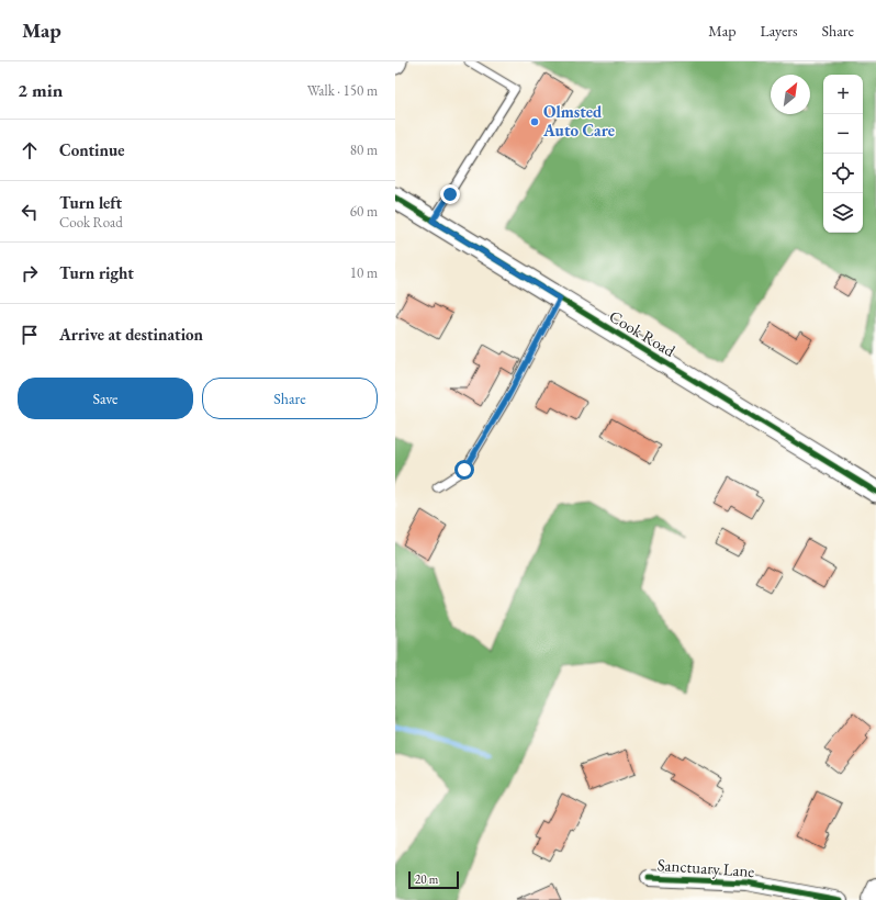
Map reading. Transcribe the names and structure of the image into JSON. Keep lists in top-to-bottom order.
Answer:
{
  "streets": {
    "street": ["Cook Road", "Sanctuary Lane"]
  },
  "places": ["Olmsted Auto Care"],
  "scale_bar": "20 m",
  "north": "top right",
  "page": {
    "header": "Map",
    "nav": ["Map", "Layers", "Share"],
    "heading": ["2 min", "Walk · 150 m"],
    "map_buttons": ["+", "−"],
    "list": [
      ["Continue", "80 m"],
      ["Turn left", "Cook Road", "60 m"],
      ["Turn right", "10 m"],
      "Arrive at destination"
    ],
    "buttons": ["Save", "Share"],
    "scale": "20 m"
  }
}
